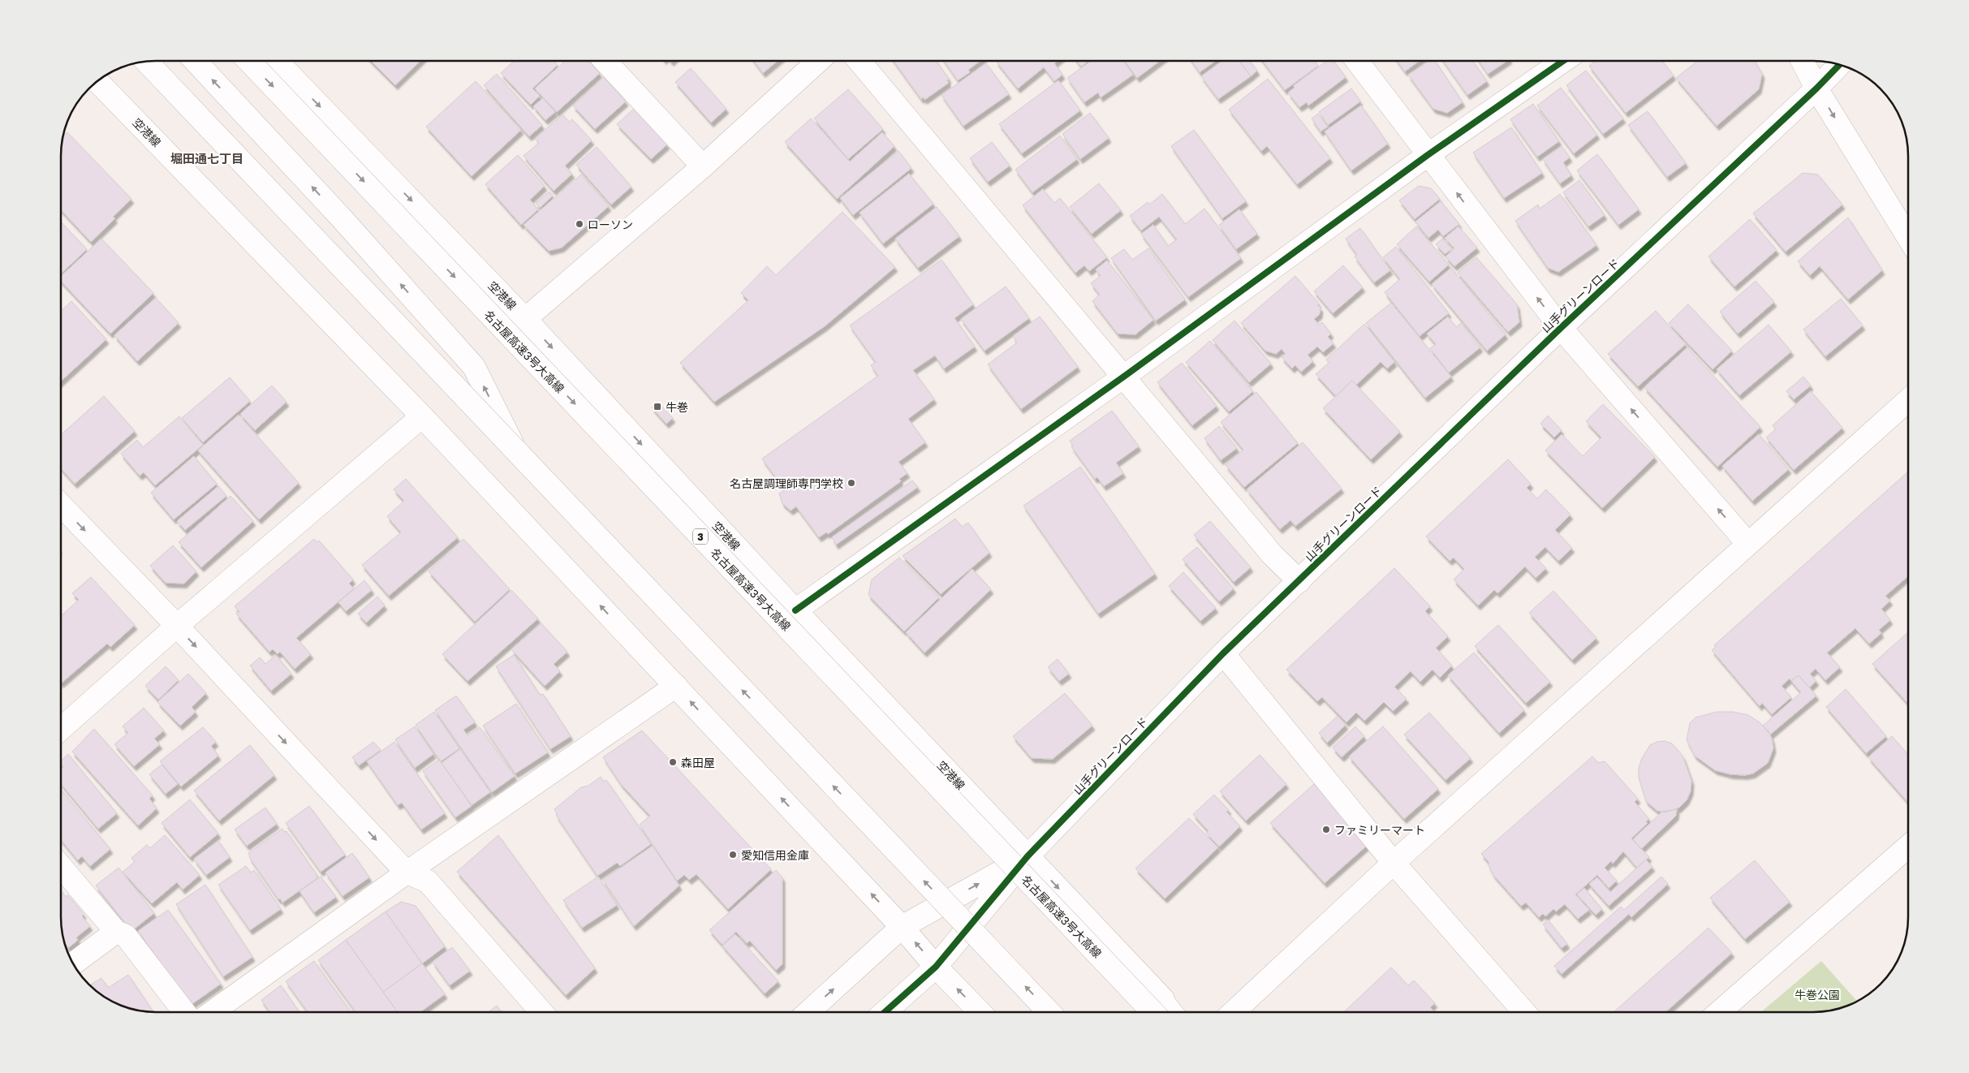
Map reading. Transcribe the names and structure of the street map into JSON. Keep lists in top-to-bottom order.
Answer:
{
  "streets": {
    "main road": [
      "空港線",
      "山手グリーンロード",
      "名古屋高速3号大高線",
      "3"
    ]
  },
  "crossings": [
    ["空港線", "山手グリーンロード"]
  ],
  "districts": ["堀田通七丁目"],
  "parks": ["牛巻公園"],
  "places": {
    "other": [
      "ローソン",
      "名古屋調理師専門学校",
      "森田屋",
      "ファミリーマート",
      "愛知信用金庫"
    ],
    "transit": ["牛巻"]
  }
}
